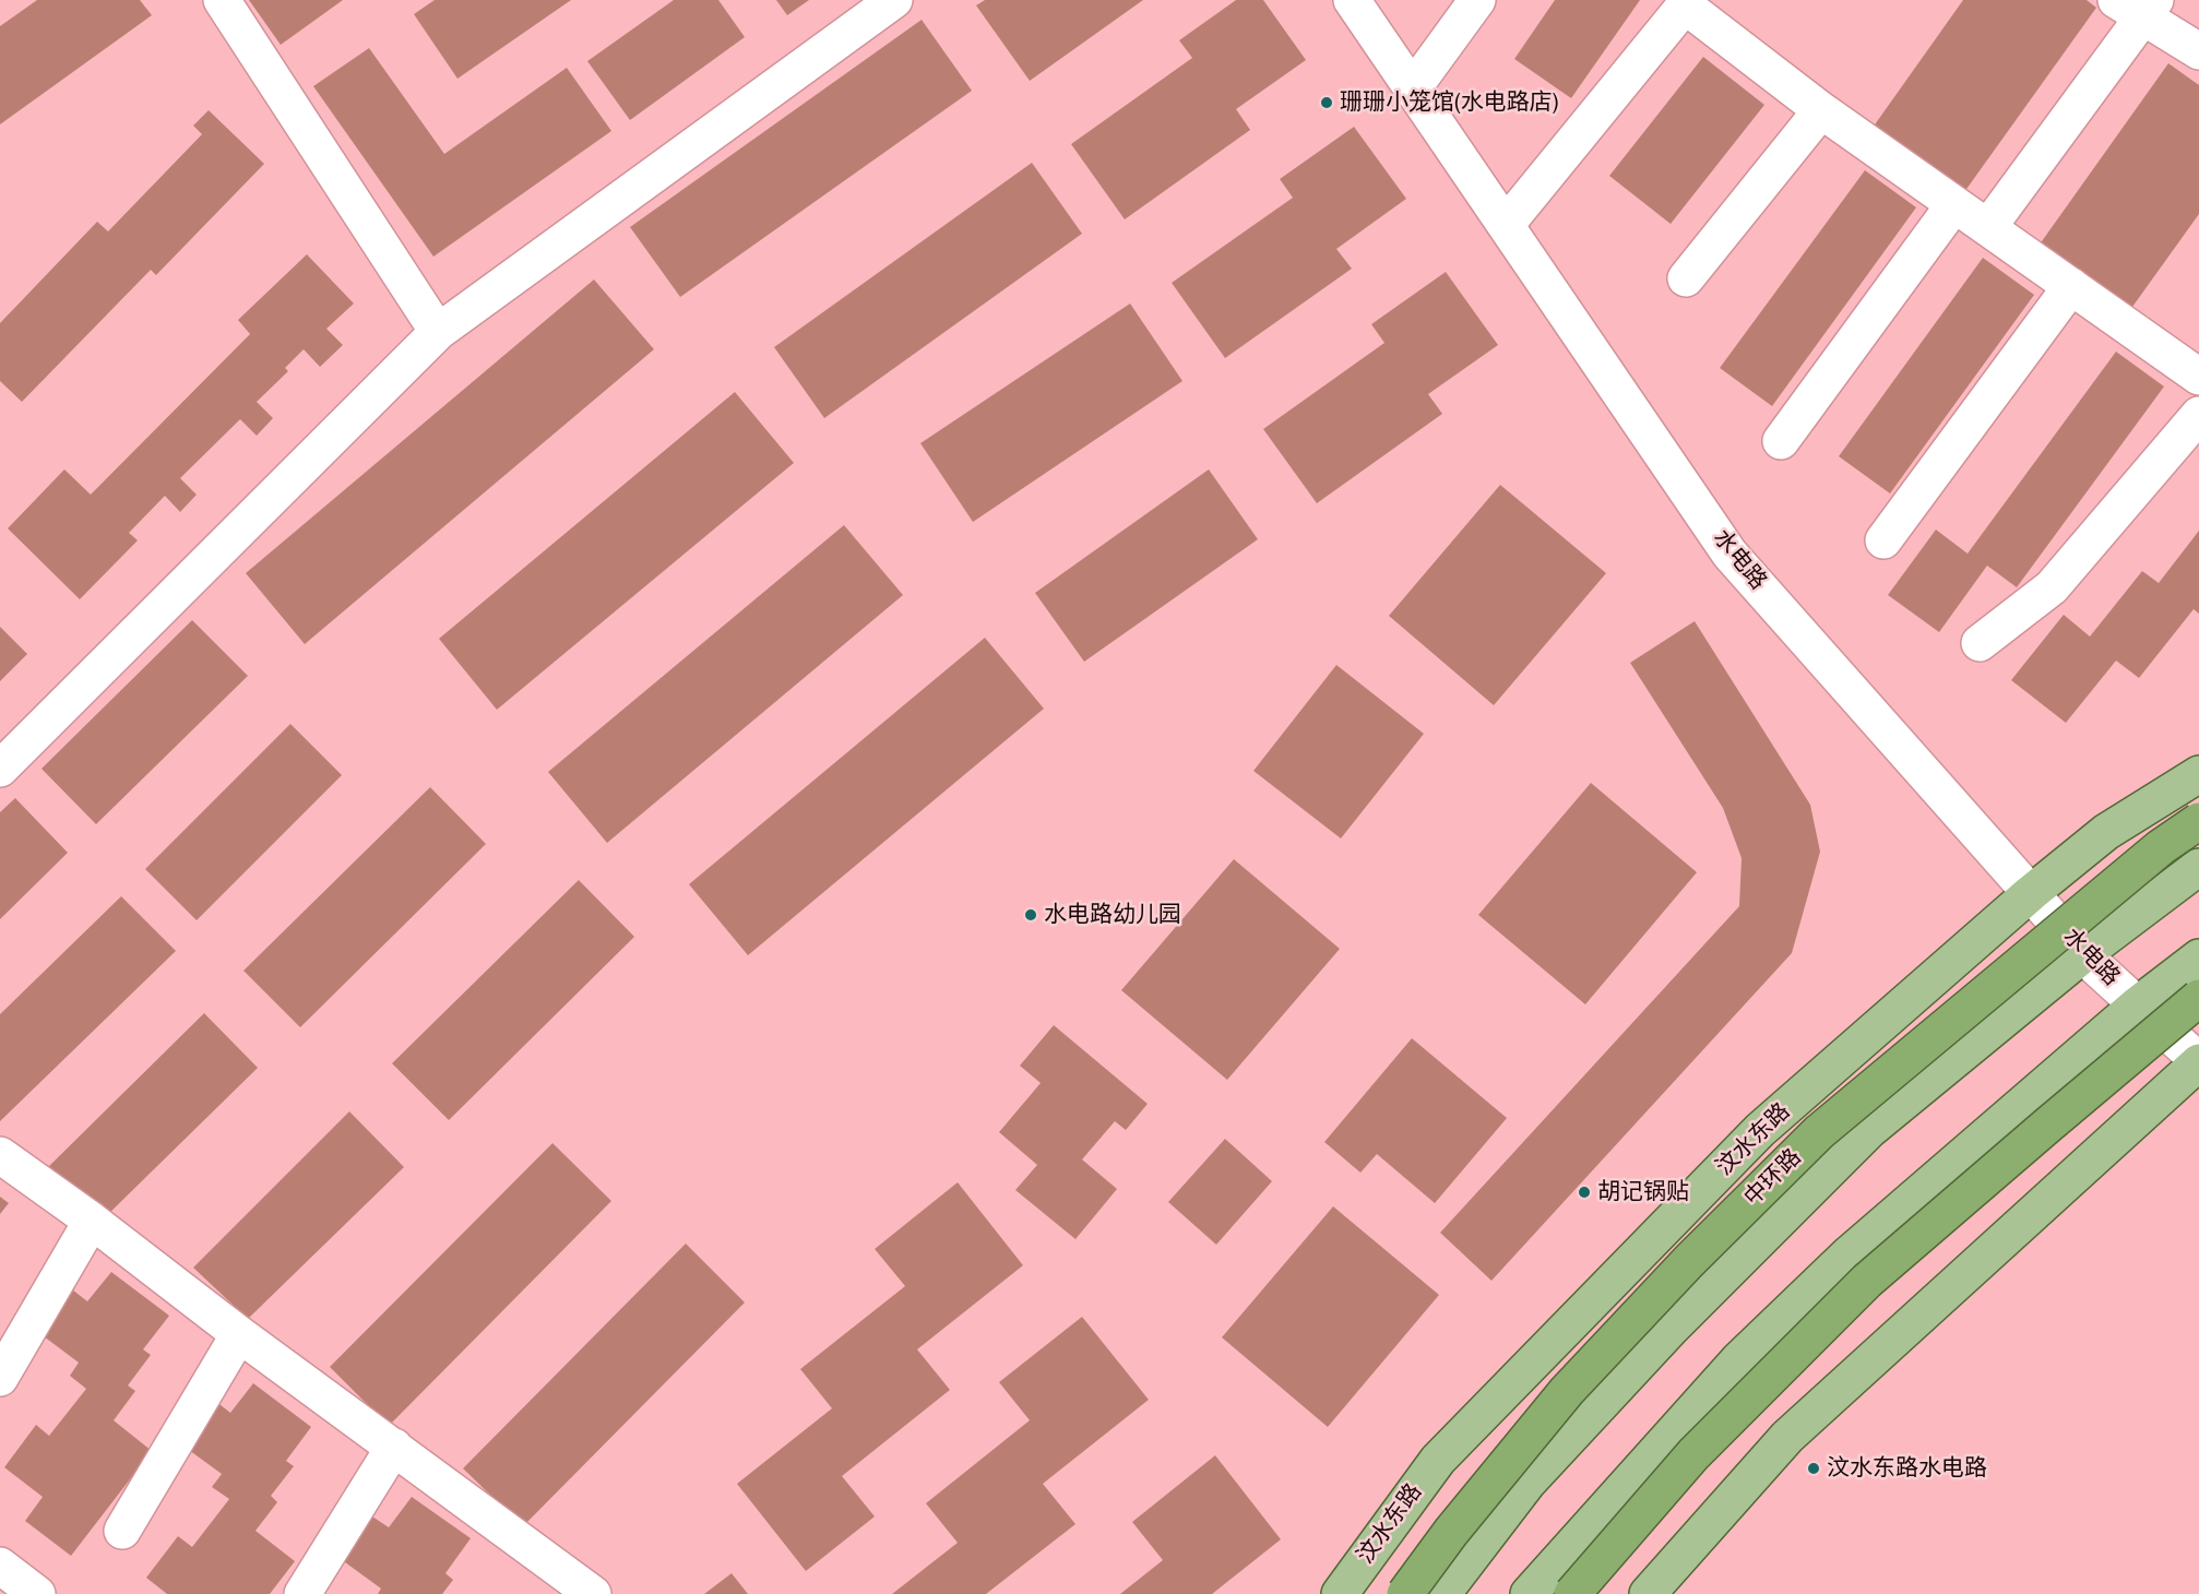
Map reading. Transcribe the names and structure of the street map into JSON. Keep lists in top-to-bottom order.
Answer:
{
  "streets": {
    "highway": ["中环路"],
    "main road": ["汶水东路"],
    "street": ["水电路"]
  },
  "crossings": [
    ["水电路", "汶水东路"]
  ],
  "places": [
    "珊珊小笼馆(水电路店)",
    "水电路幼儿园",
    "胡记锅贴",
    "汶水东路水电路"
  ]
}
